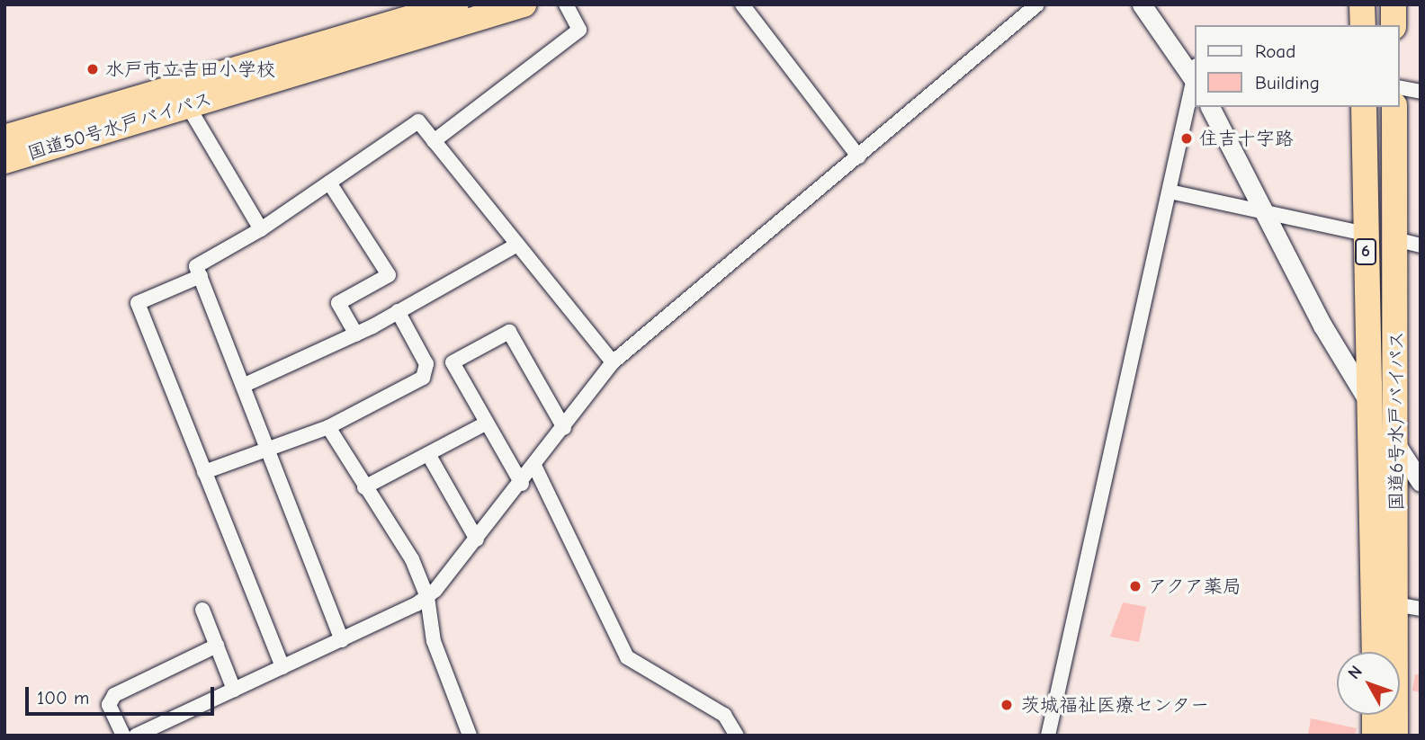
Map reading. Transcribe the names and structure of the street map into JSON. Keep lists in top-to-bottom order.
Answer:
{
  "streets": {
    "highway": ["国道50号水戸バイパス", "6", "国道6号水戸バイパス"]
  },
  "places": [
    "水戸市立吉田小学校",
    "住吉十字路",
    "アクア薬局",
    "茨城福祉医療センター"
  ],
  "legend": ["Road", "Building"],
  "scale_bar": "100 m",
  "north": "top left"
}
